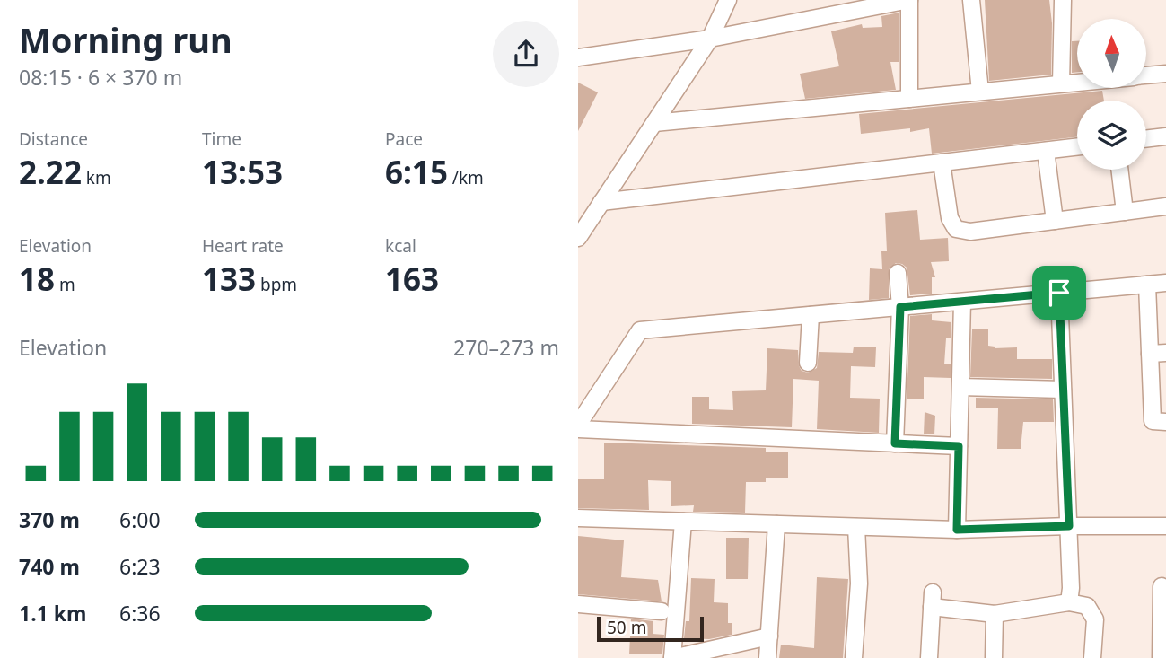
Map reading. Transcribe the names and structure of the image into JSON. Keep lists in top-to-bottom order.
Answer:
{
  "scale_bar": "50 m",
  "north": "top",
  "page": {
    "heading": ["Morning run", "08:15 · 6 × 370 m"],
    "stats": [
      ["Distance", "2.22 km"],
      ["Time", "13:53"],
      ["Pace", "6:15 /km"],
      ["Elevation", "18 m"],
      ["Heart rate", "133 bpm"],
      ["kcal", "163"]
    ],
    "chart": ["Elevation", "270–273 m"],
    "list": [
      {
        "name": "370 m",
        "note": "6:00"
      },
      {
        "name": "740 m",
        "note": "6:23"
      },
      {
        "name": "1.1 km",
        "note": "6:36"
      }
    ],
    "scale": "50 m"
  }
}
